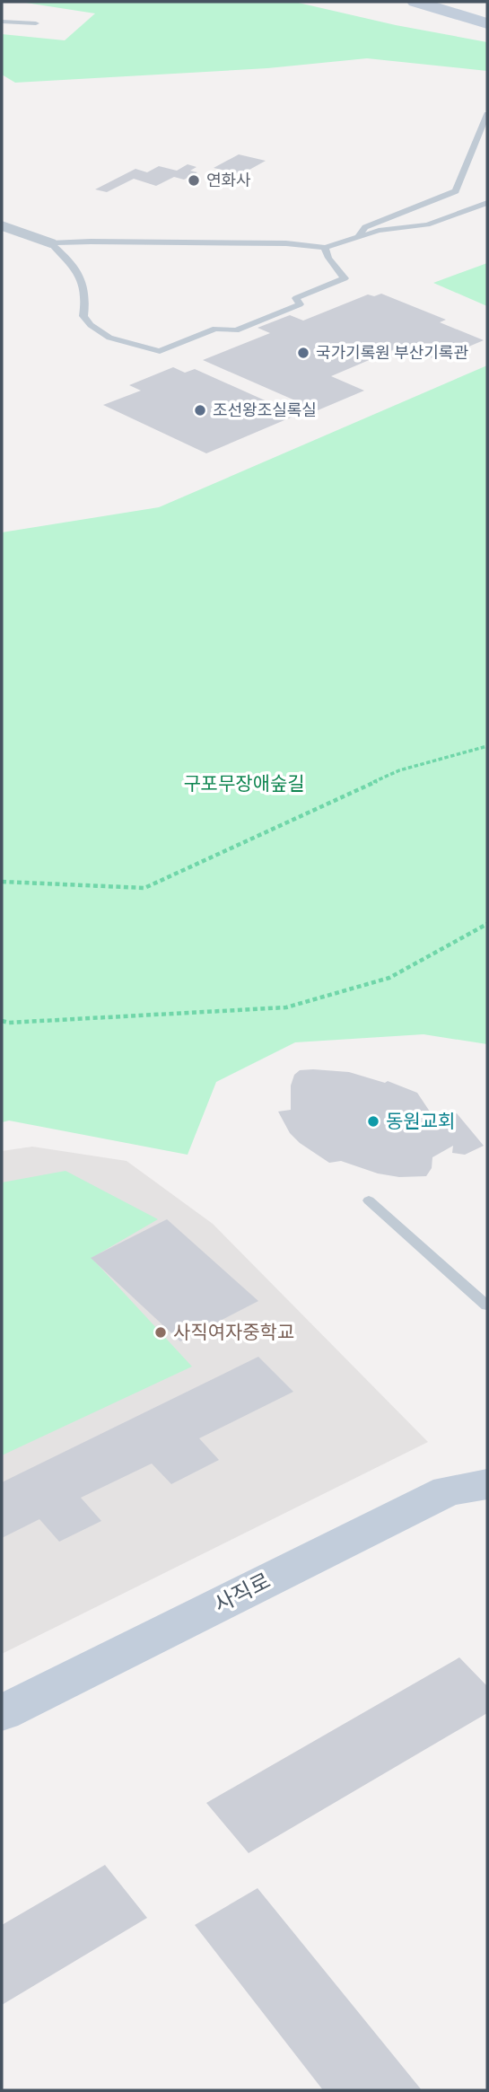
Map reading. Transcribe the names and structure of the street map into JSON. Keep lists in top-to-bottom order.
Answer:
{
  "streets": {
    "main road": ["사직로"]
  },
  "parks": ["구포무장애숲길"],
  "places": [
    "연화사",
    "국가기록원 부산기록관",
    "조선왕조실록실",
    "동원교회",
    "사직여자중학교"
  ]
}
